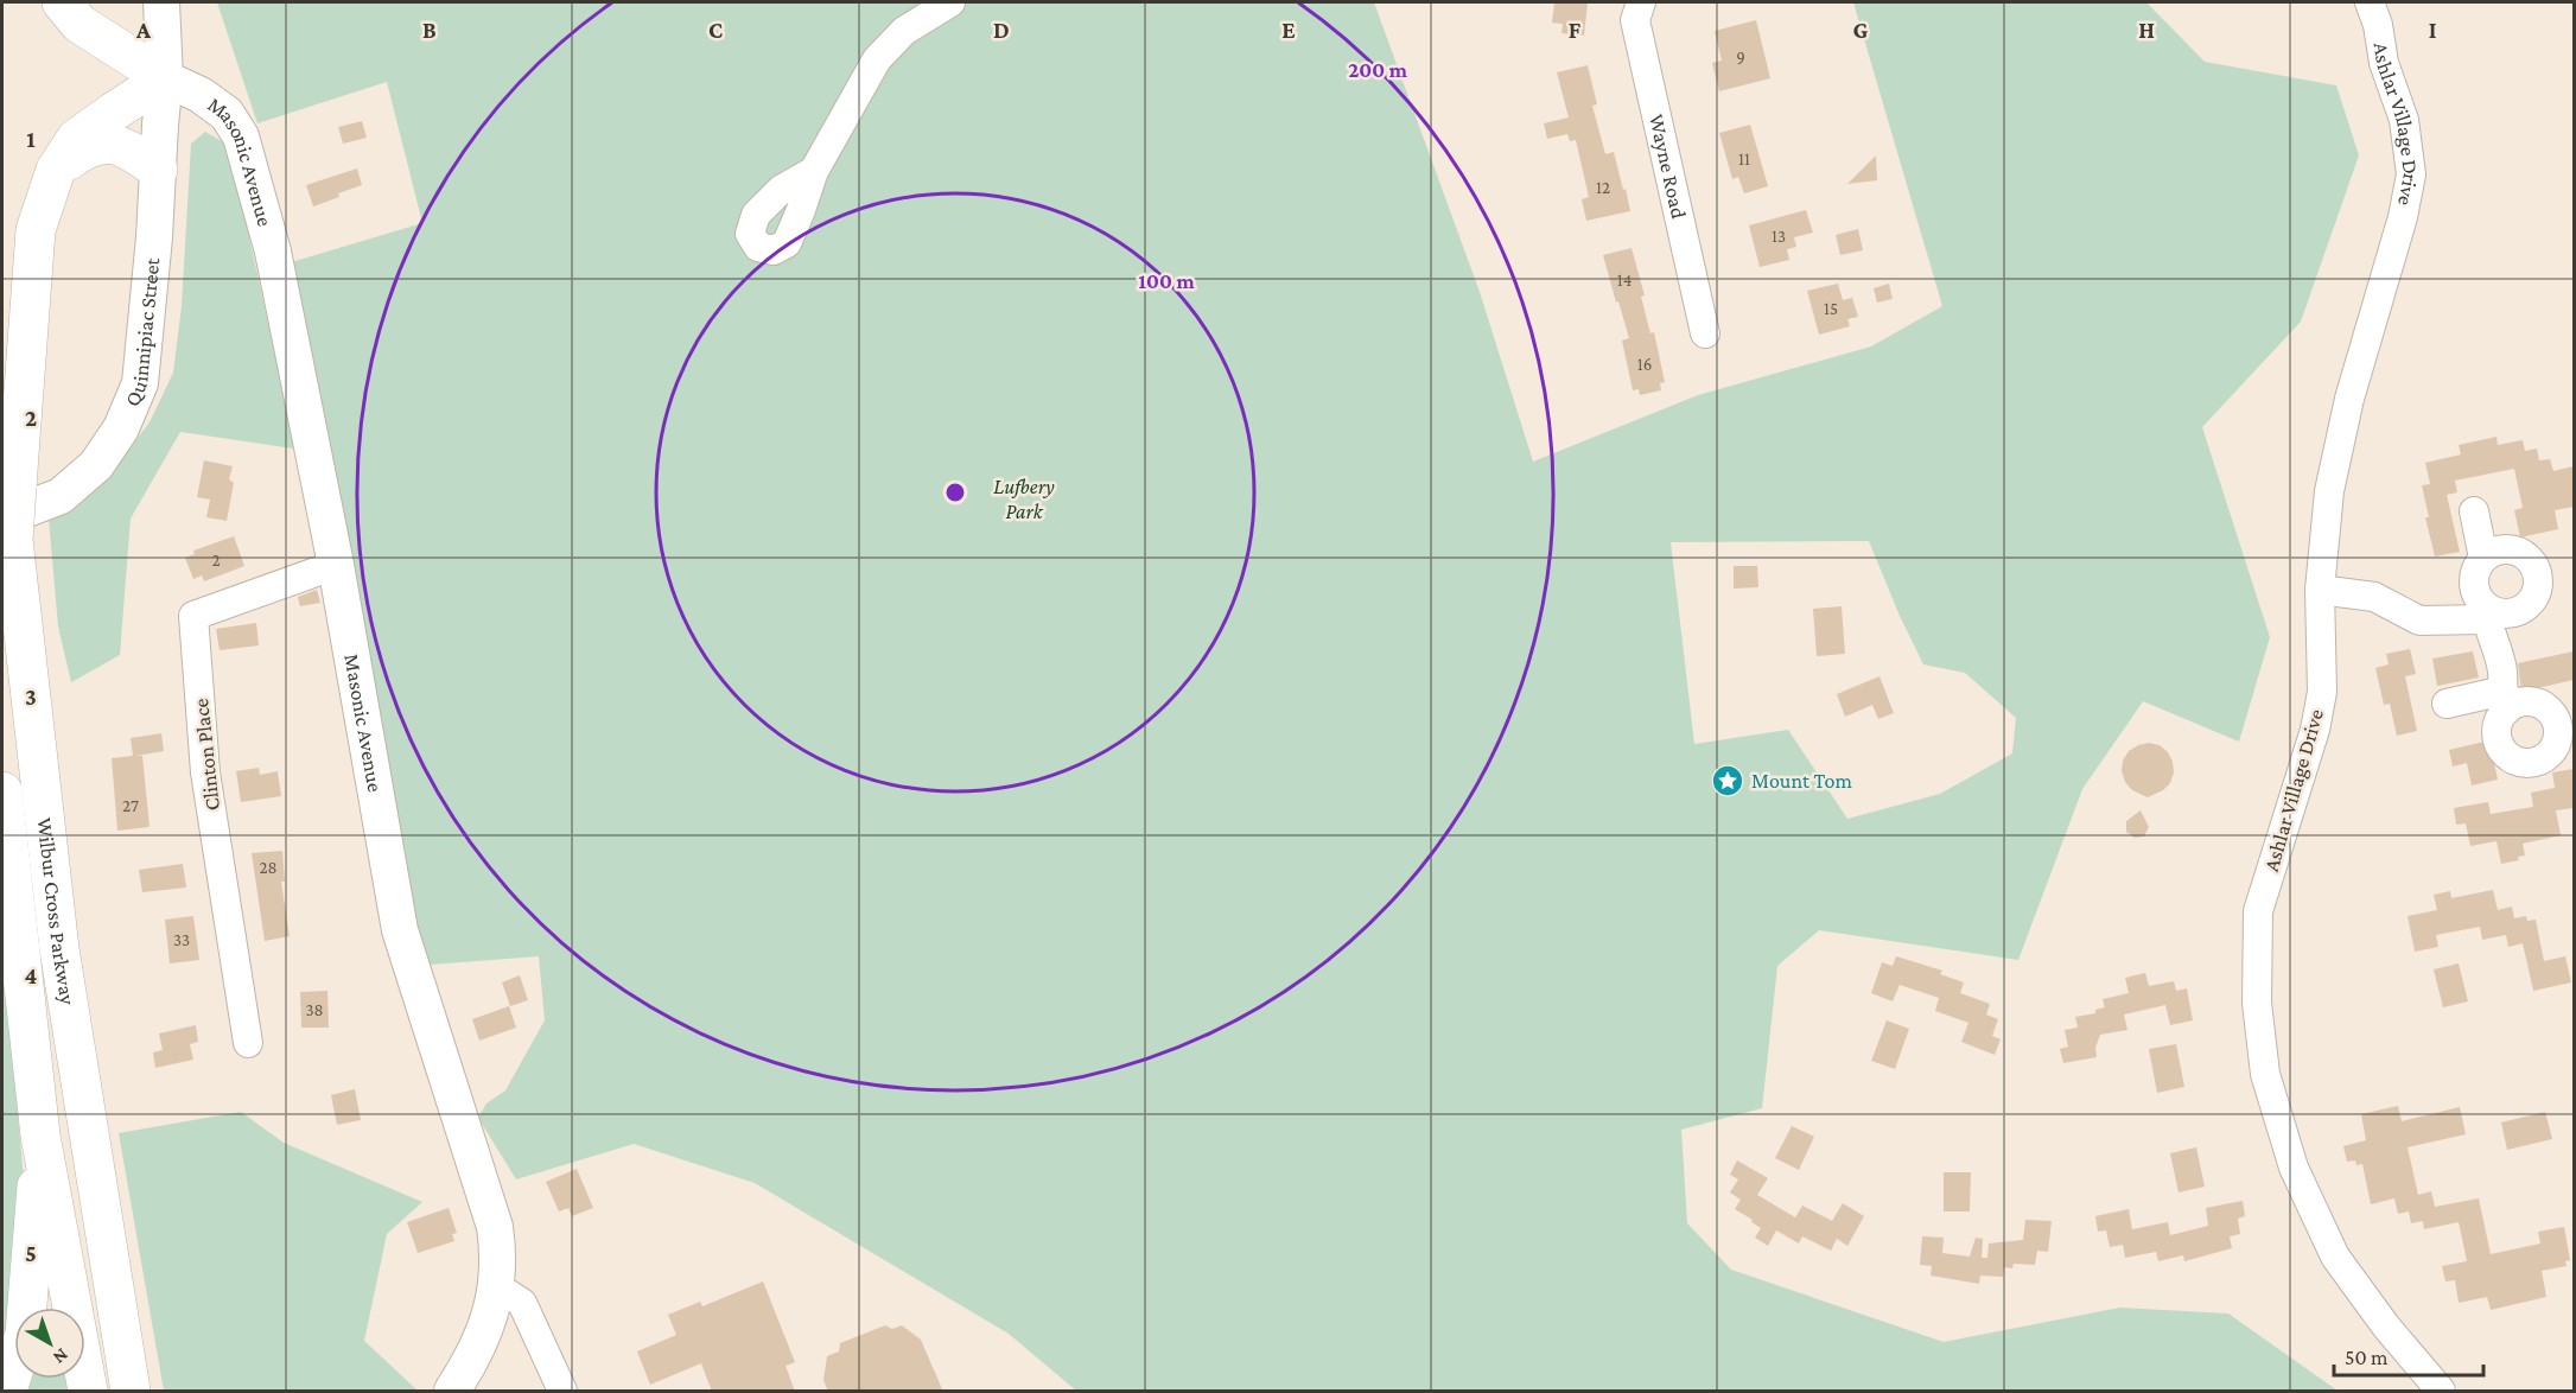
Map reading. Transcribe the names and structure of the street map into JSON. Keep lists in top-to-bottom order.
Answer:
{
  "streets": {
    "highway": ["Wilbur Cross Parkway"],
    "main road": ["Masonic Avenue", "Quinnipiac Street"],
    "street": ["Ashlar Village Drive", "Wayne Road", "Clinton Place"]
  },
  "crossings": [
    ["Masonic Avenue", "Quinnipiac Street"],
    ["Masonic Avenue", "Clinton Place"],
    ["Quinnipiac Street", "Wilbur Cross Parkway"]
  ],
  "parks": ["Lufbery Park"],
  "places": {
    "place": ["Mount Tom"]
  },
  "house_numbers": [
    "9",
    "11",
    "12",
    "13",
    "14",
    "15",
    "16",
    "2",
    "27",
    "28",
    "33",
    "38"
  ],
  "scale_bar": "50 m",
  "north": "bottom right",
  "grid": {
    "columns": [
      "A",
      "B",
      "C",
      "D",
      "E",
      "F",
      "G",
      "H",
      "I"
    ],
    "rows": [
      "1",
      "2",
      "3",
      "4",
      "5"
    ]
  },
  "rings": ["200 m", "100 m"]
}
